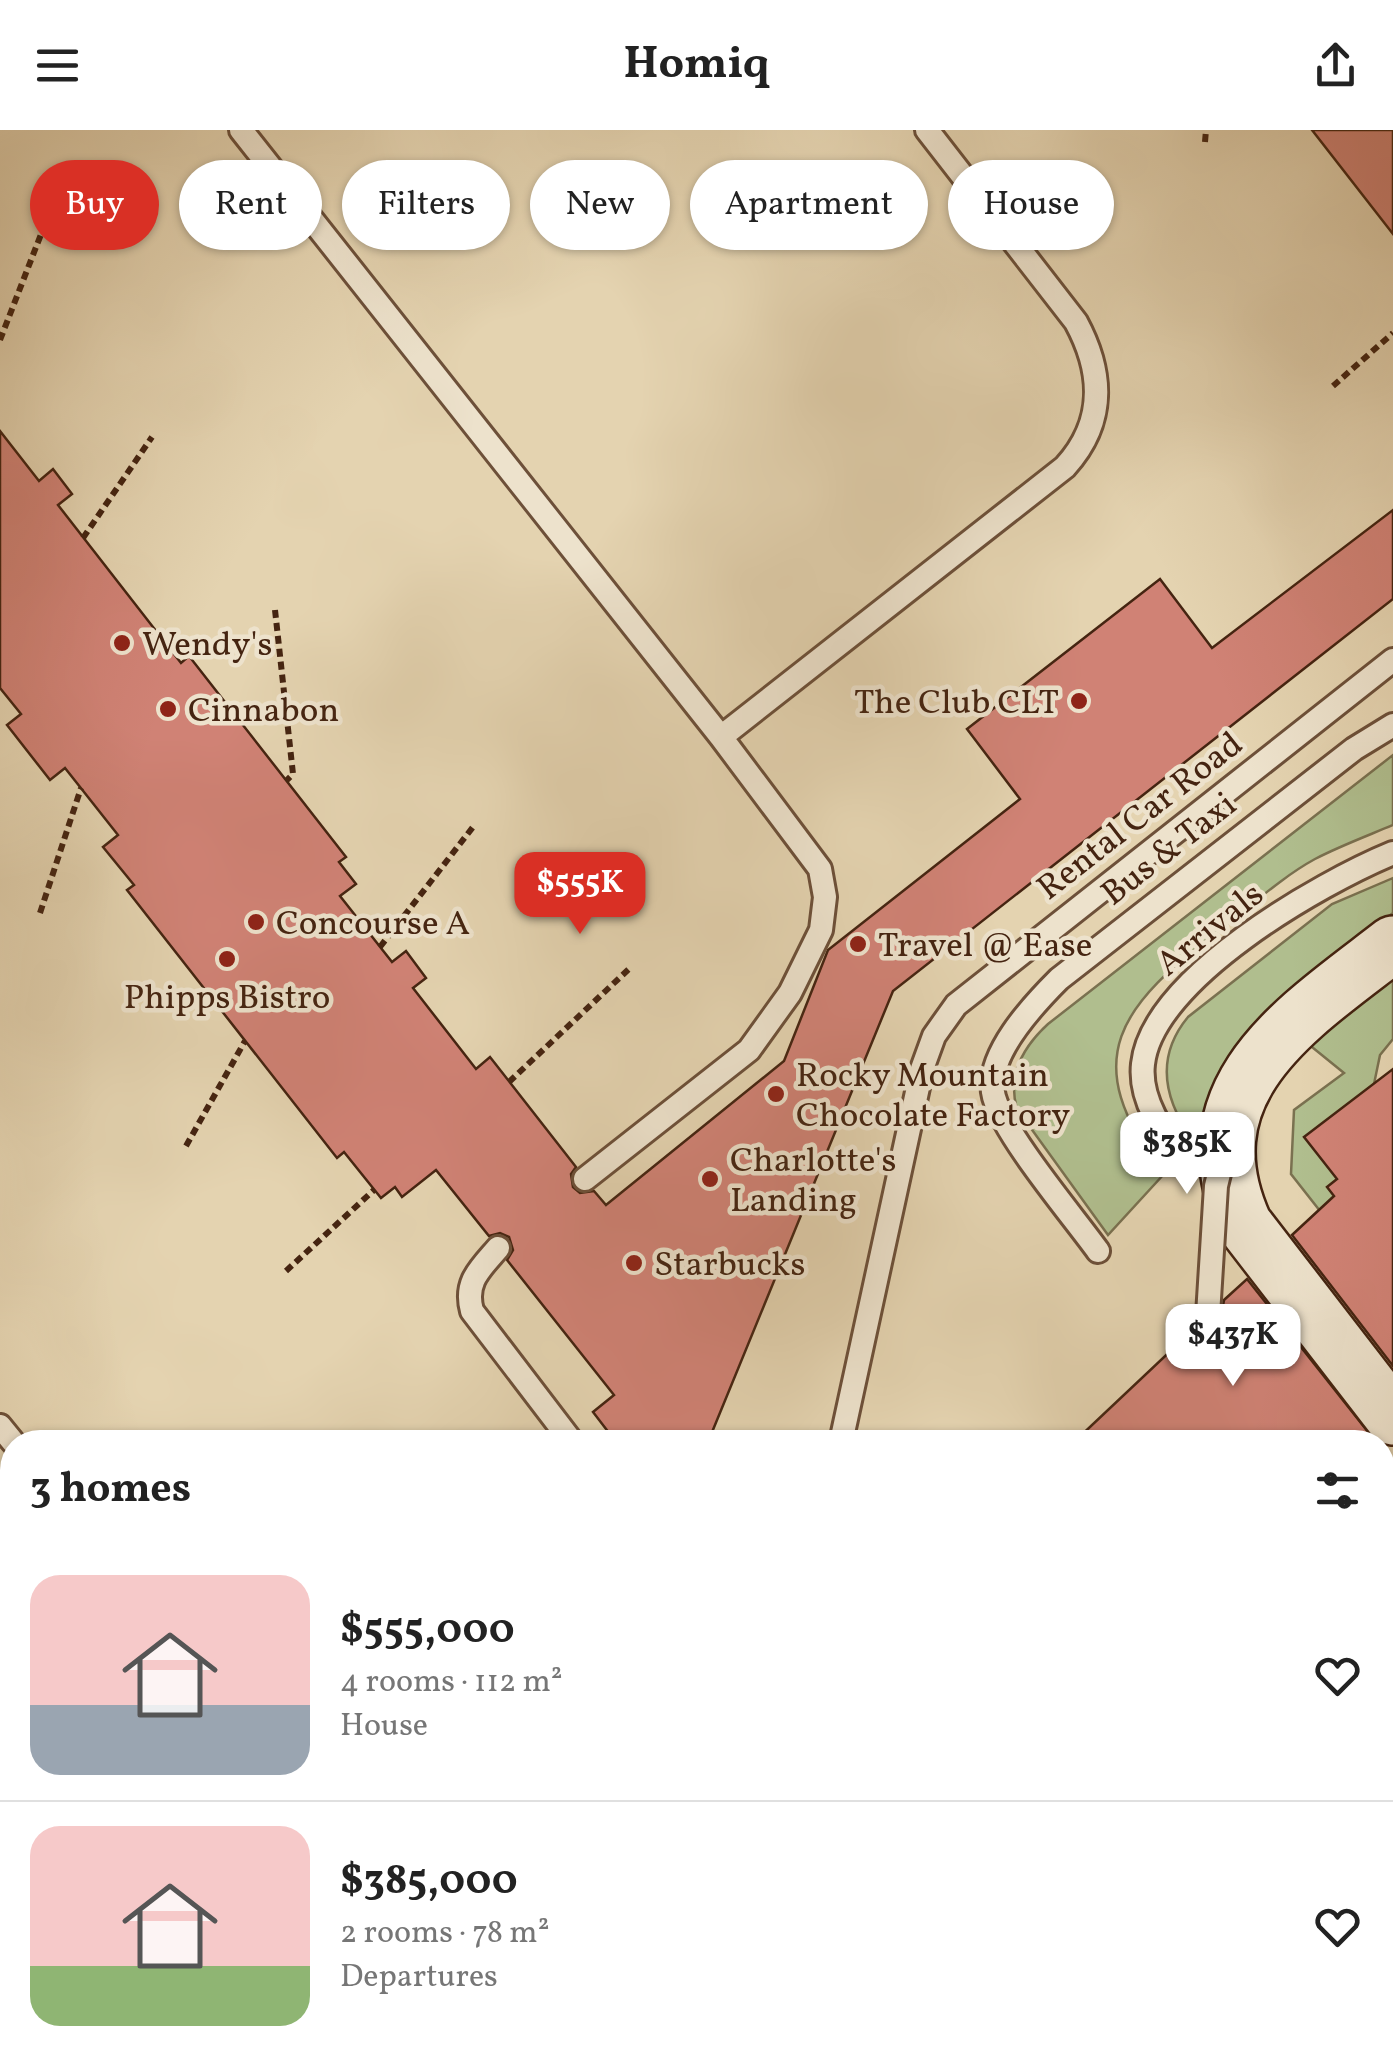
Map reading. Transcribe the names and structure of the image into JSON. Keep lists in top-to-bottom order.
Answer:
{
  "streets": {
    "lane": ["Rental Car Road", "Bus & Taxi", "Arrivals"]
  },
  "places": [
    "Wendy's",
    "The Club CLT",
    "Cinnabon",
    "Concourse A",
    "Travel @ Ease",
    "Phipps Bistro",
    "Rocky Mountain Chocolate Factory",
    "Charlotte's Landing",
    "Starbucks"
  ],
  "page": {
    "header": "Homiq",
    "chip": [
      "Buy",
      "Rent",
      "Filters",
      "New",
      "Apartment",
      "House"
    ],
    "price": ["$555K", "$385K", "$437K"],
    "heading": "3 homes",
    "list": [
      {
        "name": "$555,000",
        "note": "4 rooms · 112 m² · House"
      },
      {
        "name": "$385,000",
        "note": "2 rooms · 78 m² · Departures"
      }
    ]
  }
}
